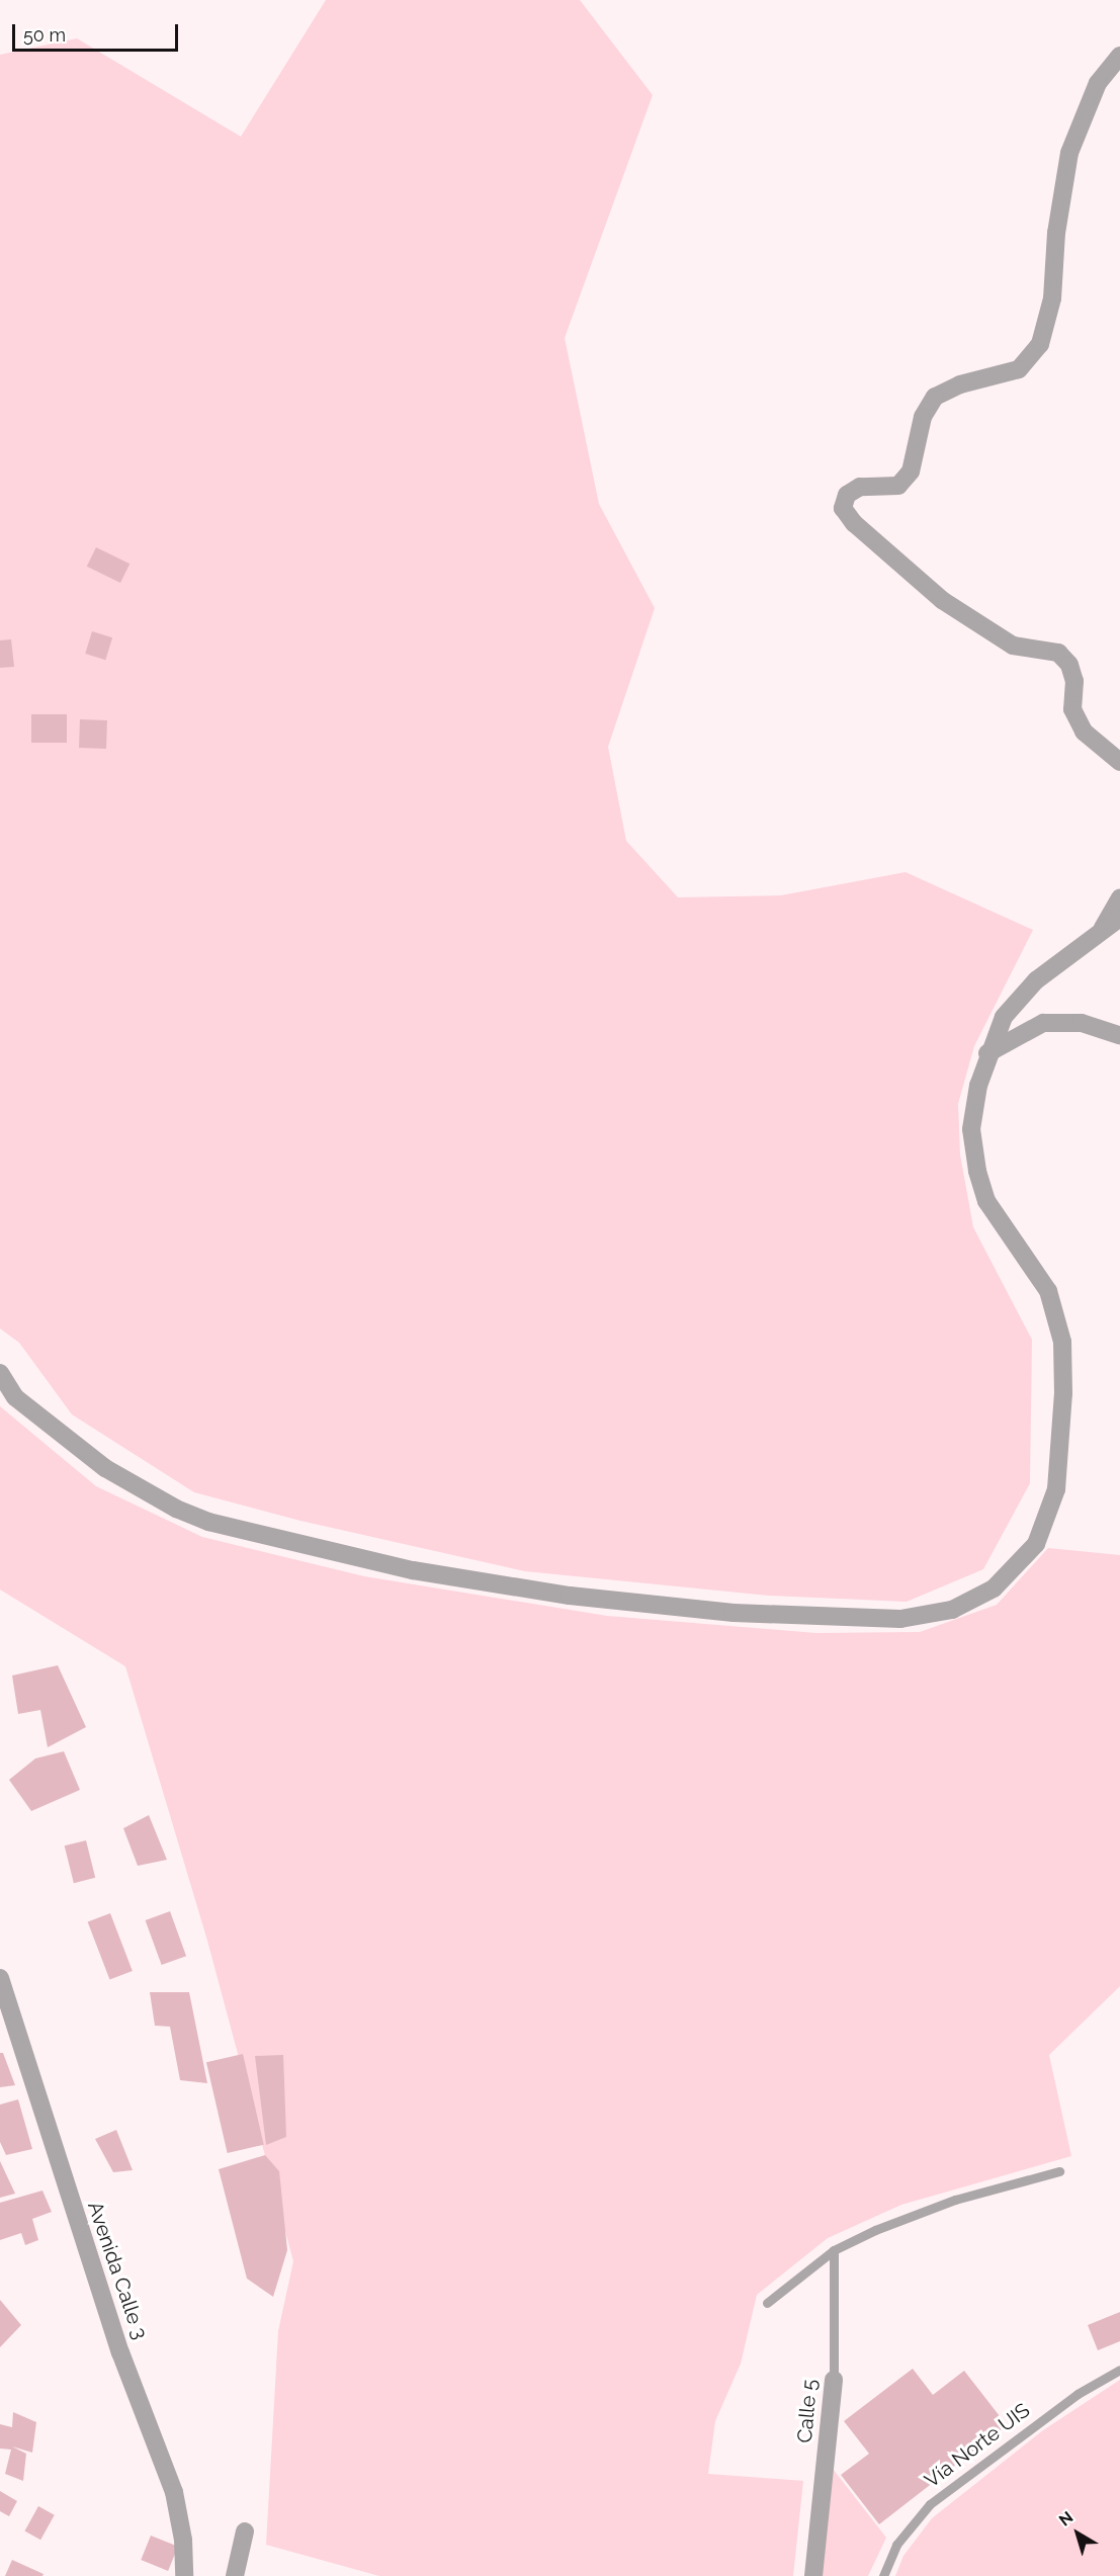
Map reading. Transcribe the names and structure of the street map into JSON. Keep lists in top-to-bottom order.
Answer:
{
  "streets": {
    "street": ["Avenida Calle 3", "Calle 5"],
    "lane": ["Vía Norte UIS"]
  },
  "scale_bar": "50 m",
  "north": "top left"
}
